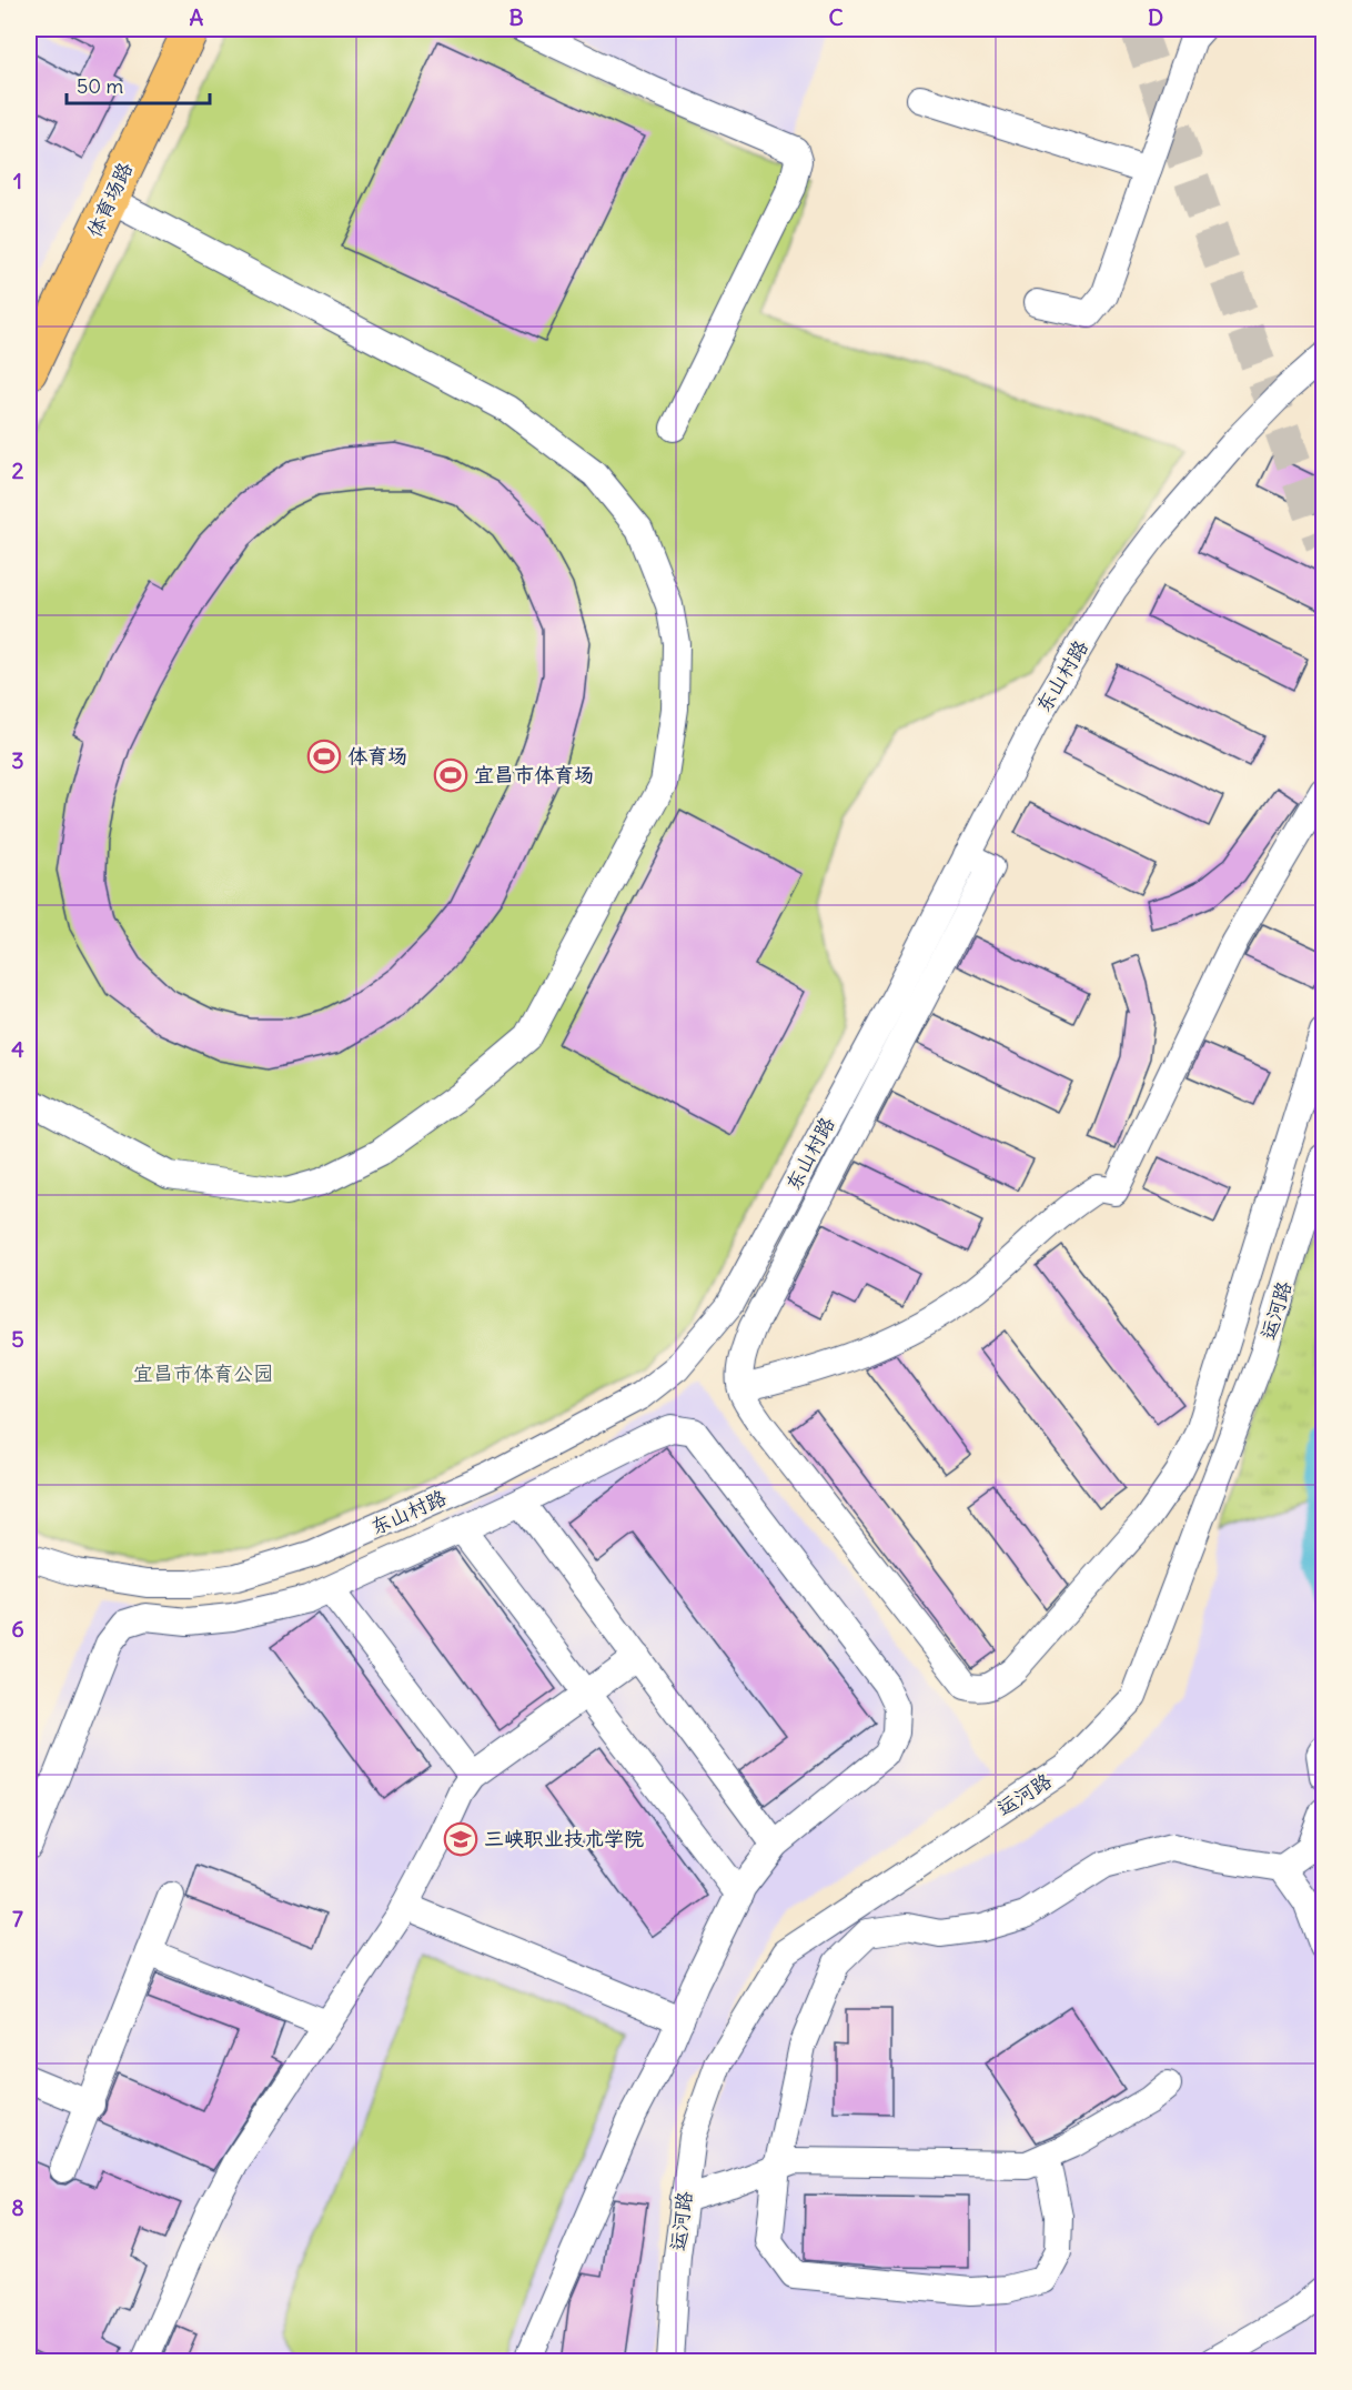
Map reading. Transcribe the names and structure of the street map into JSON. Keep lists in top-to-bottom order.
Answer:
{
  "streets": {
    "main road": ["体育场路"],
    "street": ["东山村路", "运河路"]
  },
  "parks": ["宜昌市体育公园"],
  "places": {
    "sports": ["体育场", "宜昌市体育场"],
    "school or university": ["三峡职业技术学院"]
  },
  "scale_bar": "50 m",
  "grid": {
    "columns": [
      "A",
      "B",
      "C",
      "D"
    ],
    "rows": [
      "1",
      "2",
      "3",
      "4",
      "5",
      "6",
      "7",
      "8"
    ]
  }
}
